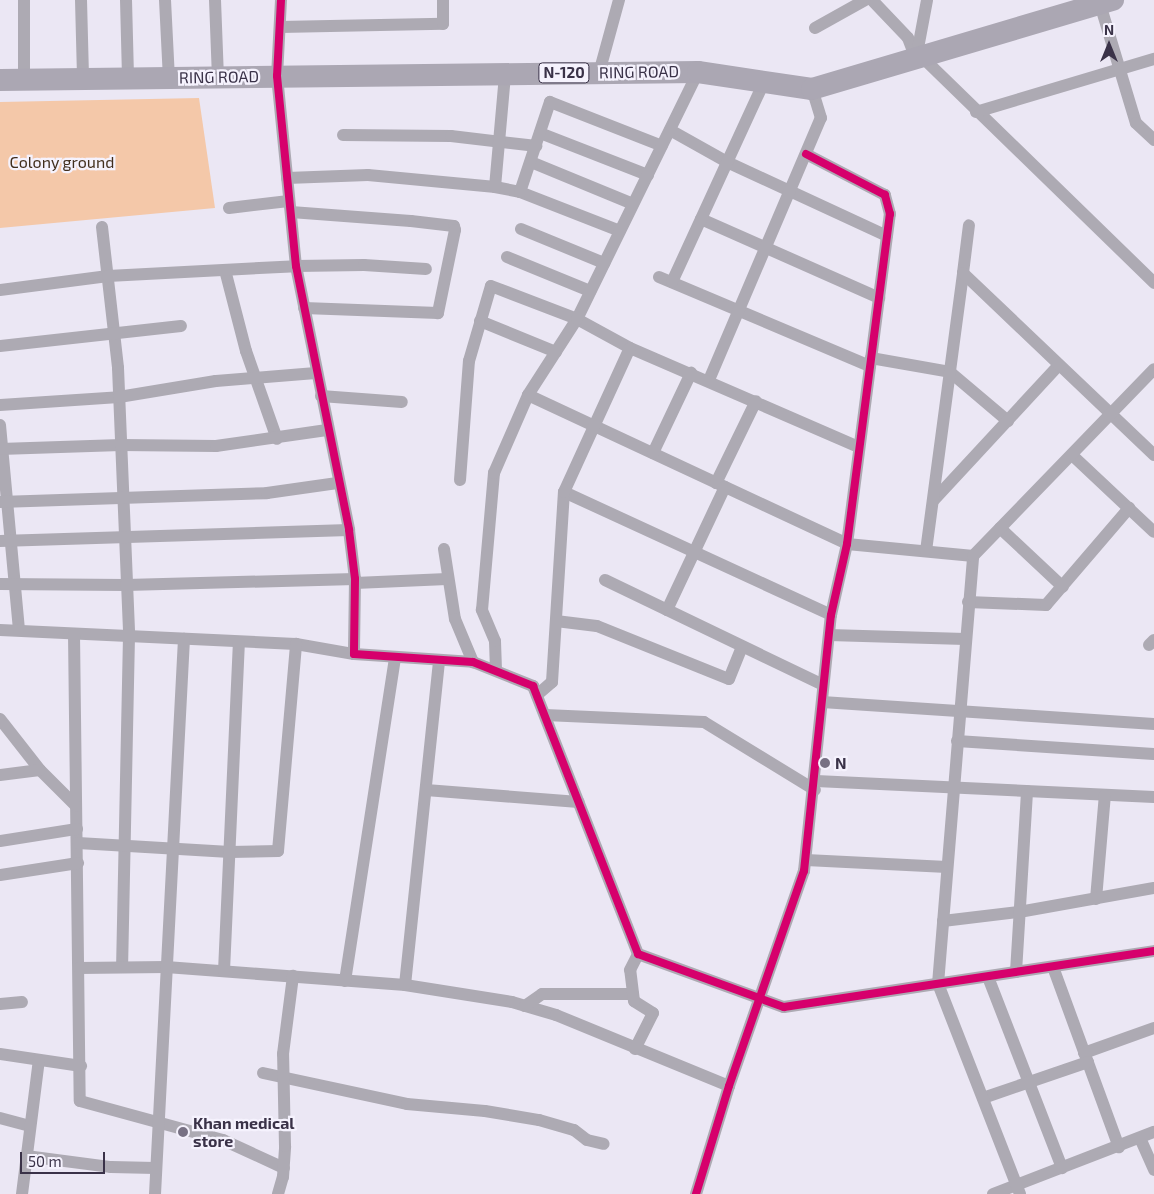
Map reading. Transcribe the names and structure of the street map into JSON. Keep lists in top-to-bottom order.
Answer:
{
  "streets": {
    "highway": ["RING ROAD", "N-120"]
  },
  "parks": ["Colony ground"],
  "places": ["N", "Khan medical store"],
  "scale_bar": "50 m",
  "north": "top"
}
